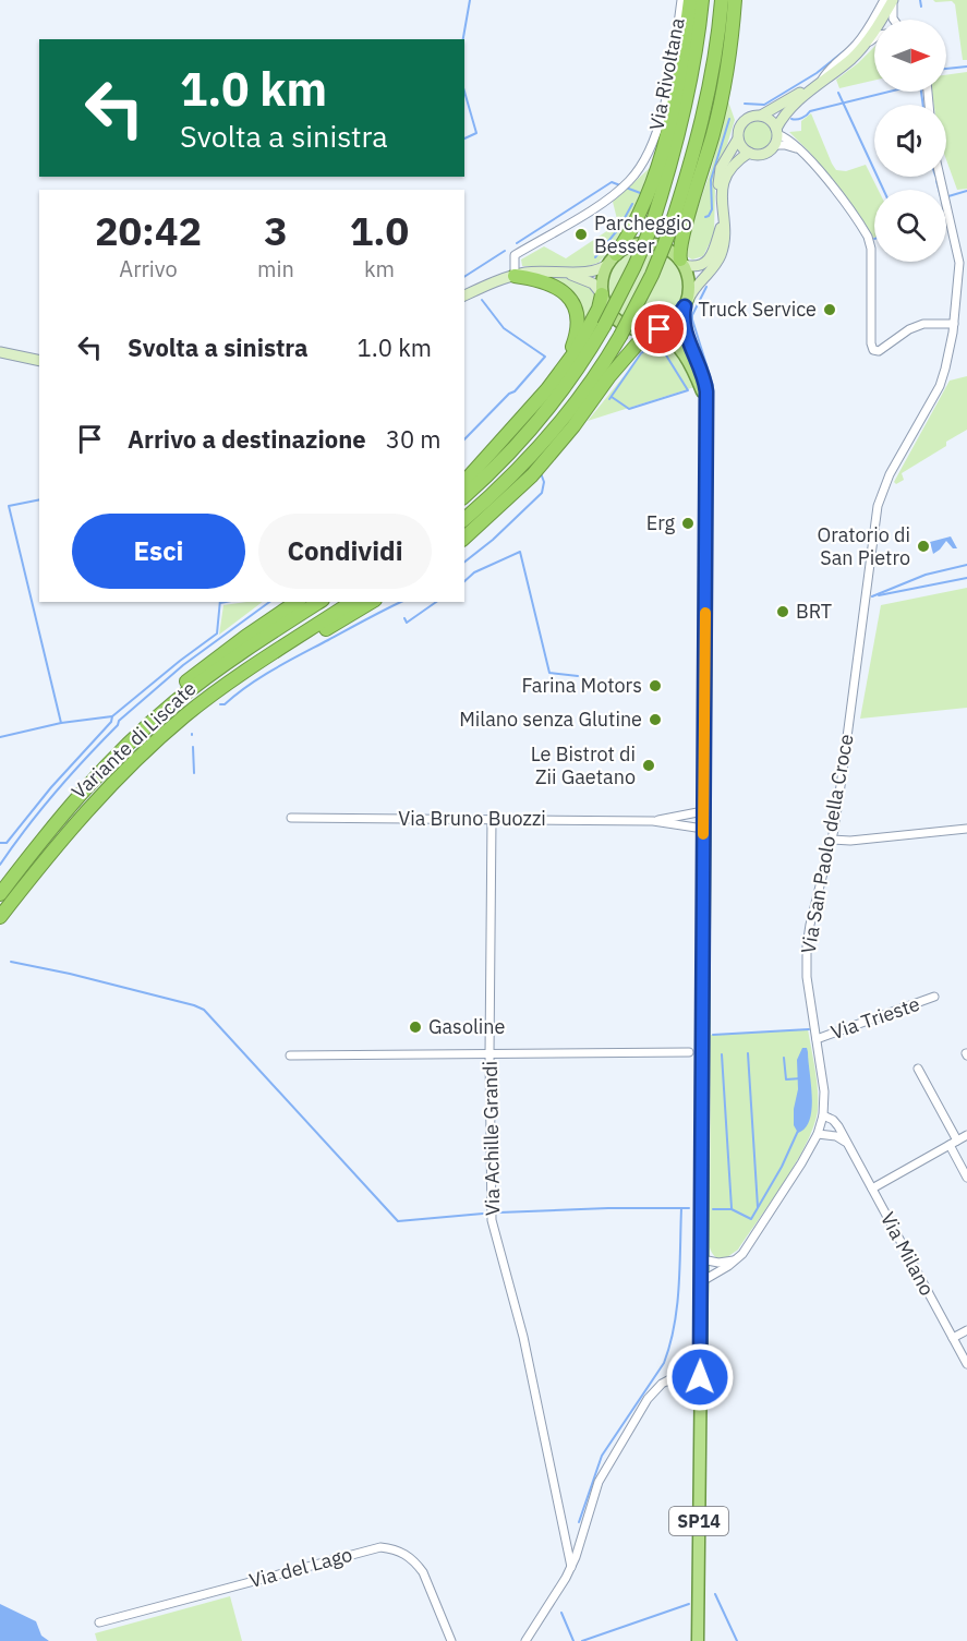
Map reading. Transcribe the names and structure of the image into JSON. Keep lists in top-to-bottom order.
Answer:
{
  "streets": {
    "highway": ["Variante di Liscate"],
    "main road": ["SP14"],
    "street": [
      "Via Rivoltana",
      "Via Bruno Buozzi",
      "Via San Paolo della Croce",
      "Via Trieste",
      "Via Achille Grandi",
      "Via Milano",
      "Via del Lago"
    ]
  },
  "crossings": [
    ["Via Bruno Buozzi", "Via Achille Grandi"],
    ["Via Bruno Buozzi", "SP14"],
    ["Via San Paolo della Croce", "Via Trieste"],
    ["Via San Paolo della Croce", "Via Milano"],
    ["Via San Paolo della Croce", "SP14"]
  ],
  "places": [
    "Parcheggio Besser",
    "Truck Service",
    "Erg",
    "Oratorio di San Pietro",
    "BRT",
    "Farina Motors",
    "Milano senza Glutine",
    "Le Bistrot di Zii Gaetano",
    "Gasoline"
  ],
  "north": "right",
  "page": {
    "turn": ["1.0 km", "Svolta a sinistra"],
    "eta": [
      "20:42",
      "Arrivo",
      "3",
      "min",
      "1.0",
      "km"
    ],
    "list": [
      {
        "name": "Svolta a sinistra",
        "value": "1.0 km"
      },
      {
        "name": "Arrivo a destinazione",
        "value": "30 m"
      }
    ],
    "buttons": ["Esci", "Condividi"]
  }
}
